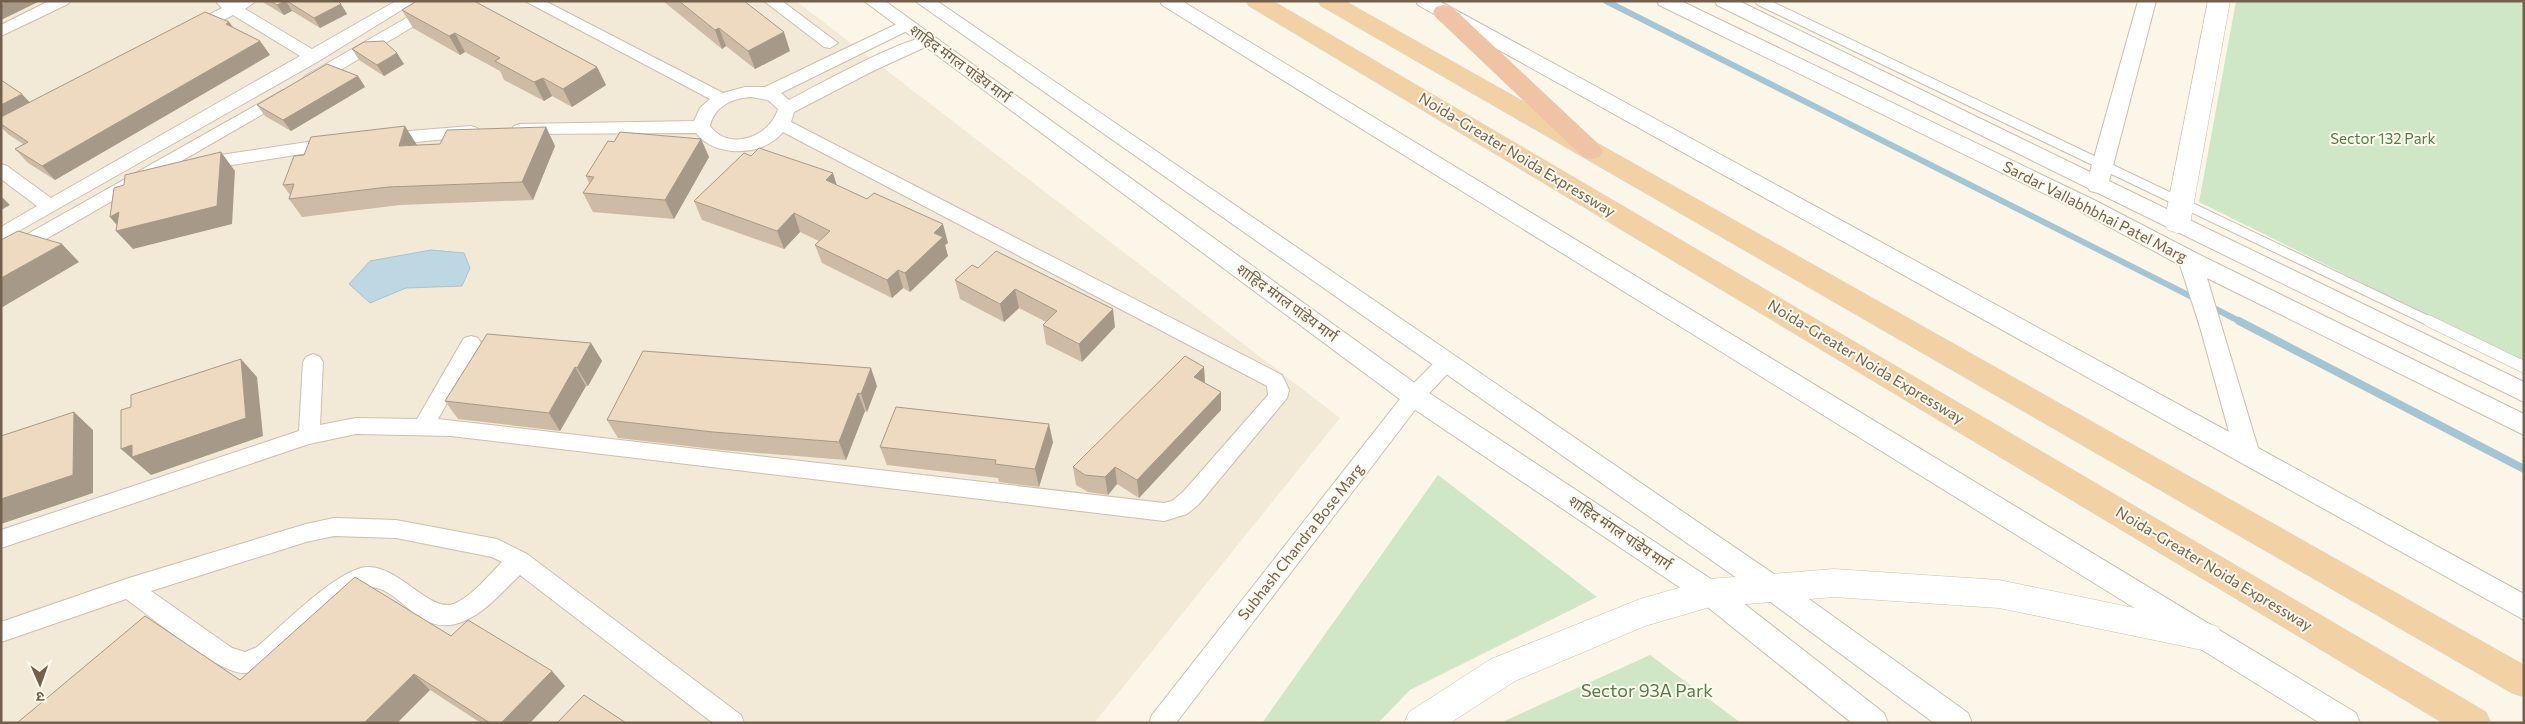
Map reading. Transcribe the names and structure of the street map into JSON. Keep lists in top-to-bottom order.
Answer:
{
  "streets": {
    "highway": ["Noida-Greater Noida Expressway"],
    "street": ["शाहिद मंगल पांडेय मार्ग", "Sardar Vallabhbhai Patel Marg", "Subhash Chandra Bose Marg"]
  },
  "crossings": [
    ["शाहिद मंगल पांडेय मार्ग", "Subhash Chandra Bose Marg"]
  ],
  "parks": ["Sector 132 Park", "Sector 93A Park"],
  "north": "bottom"
}
